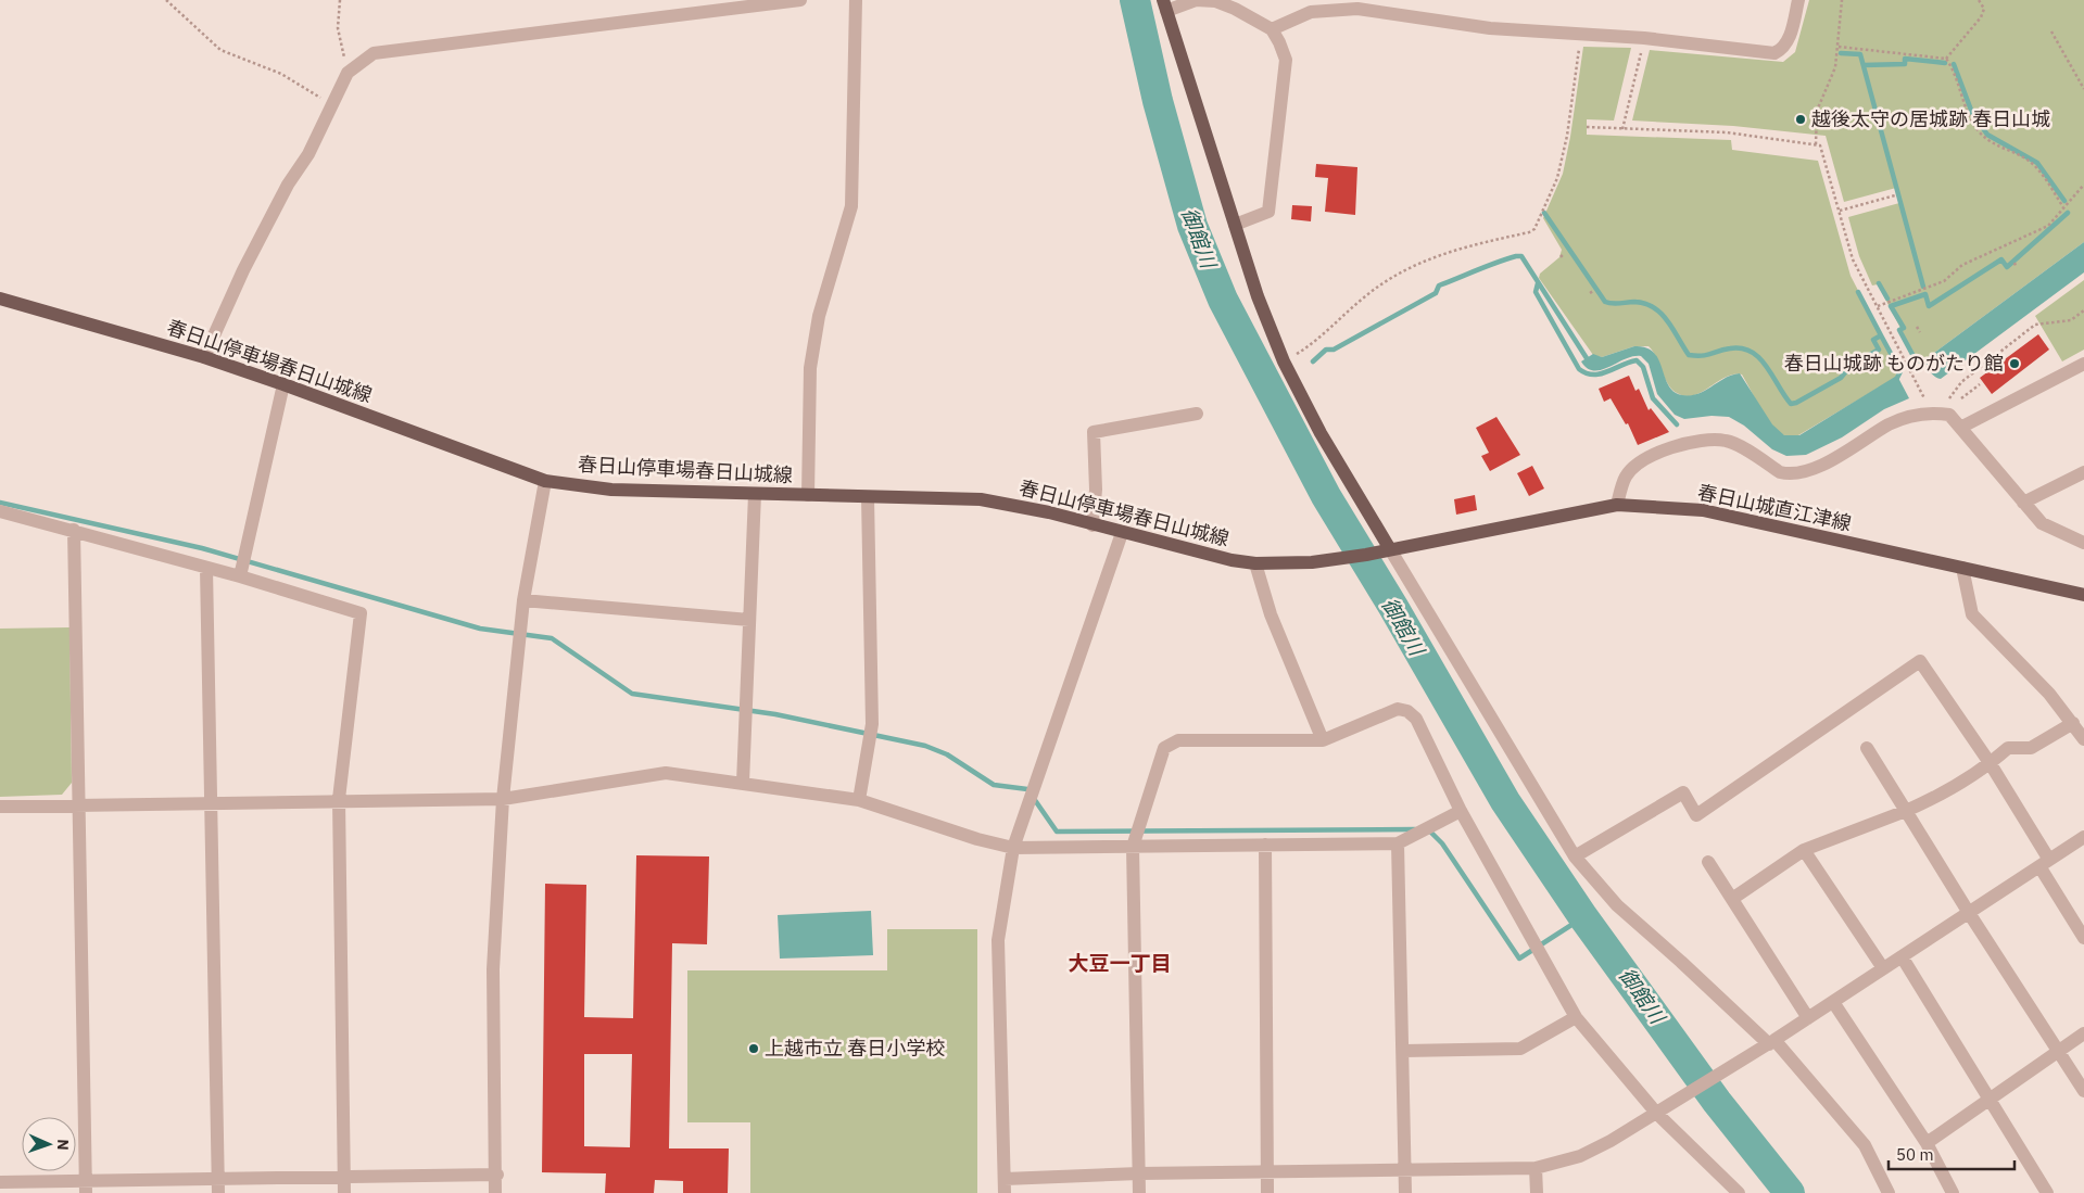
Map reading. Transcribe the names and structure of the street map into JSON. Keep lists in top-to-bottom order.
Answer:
{
  "streets": {
    "main road": ["春日山停車場春日山城線", "春日山城直江津線"]
  },
  "crossings": [
    ["春日山停車場春日山城線", "春日山城直江津線"]
  ],
  "districts": ["大豆一丁目"],
  "water": ["御館川"],
  "places": ["越後太守の居城跡 春日山城", "春日山城跡 ものがたり館", "上越市立 春日小学校"],
  "scale_bar": "50 m",
  "north": "right"
}
